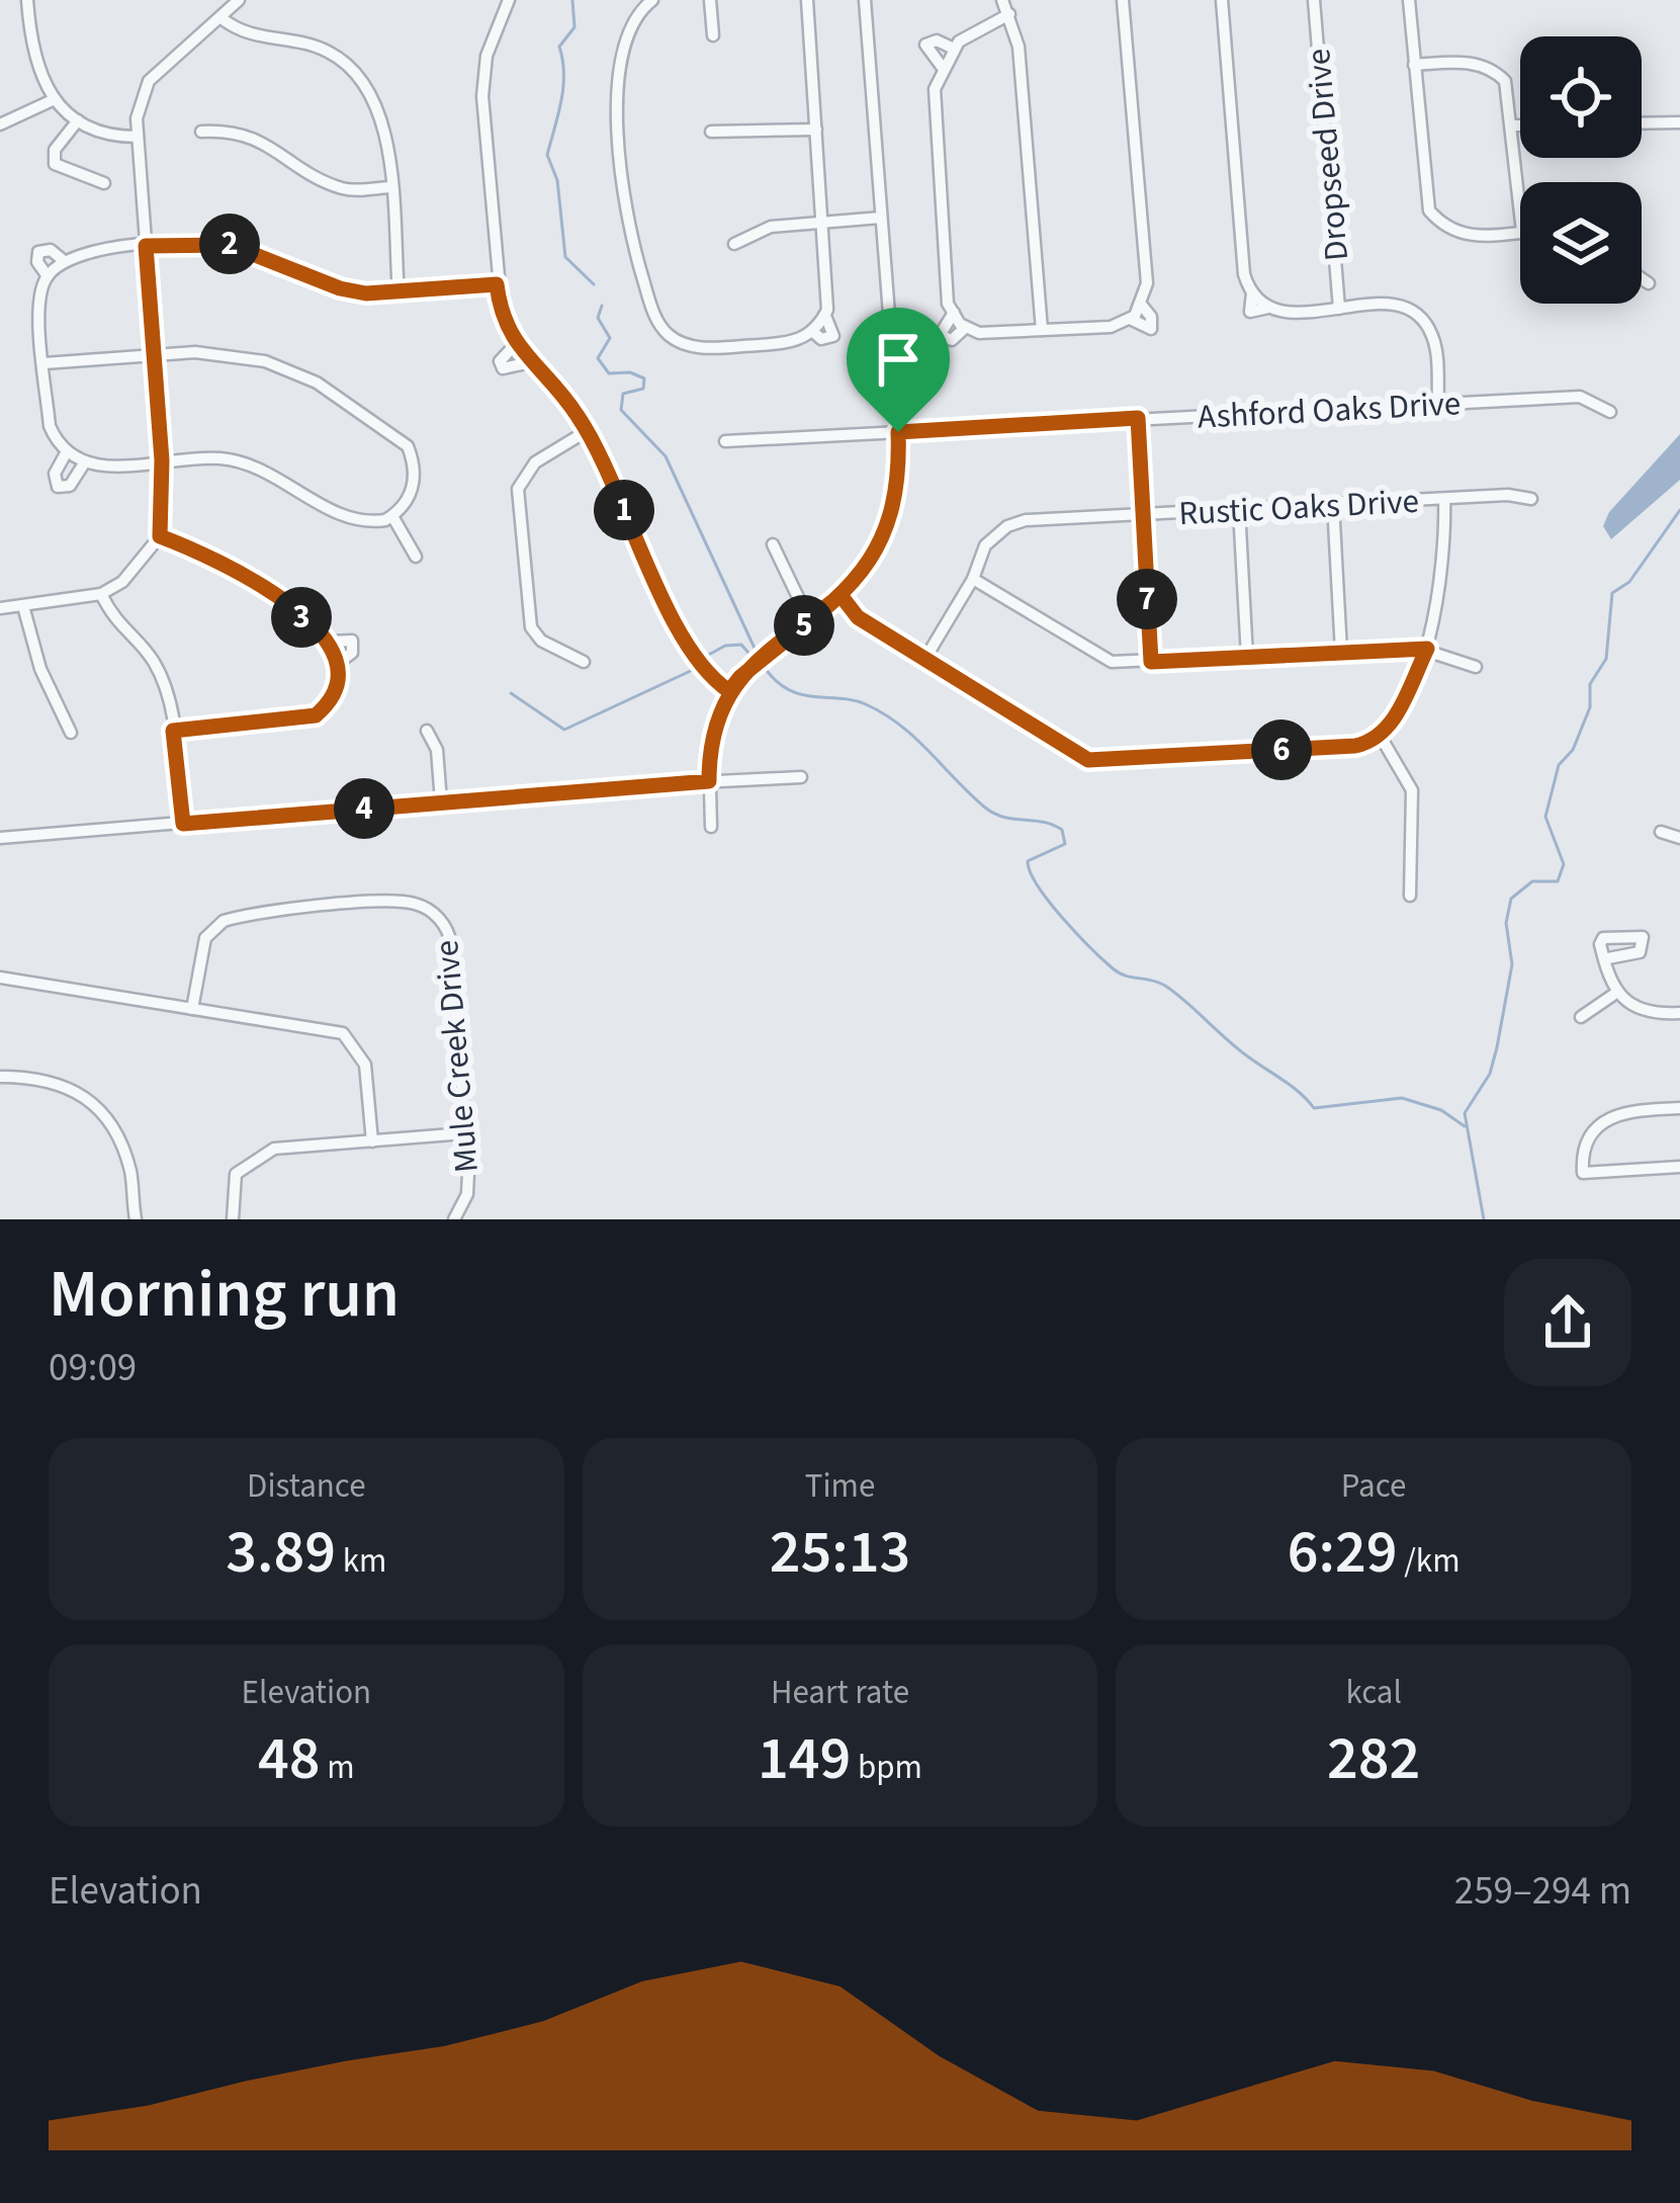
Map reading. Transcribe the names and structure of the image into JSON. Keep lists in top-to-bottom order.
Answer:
{
  "streets": {
    "street": [
      "Dropseed Drive",
      "Ashford Oaks Drive",
      "Rustic Oaks Drive",
      "Mule Creek Drive"
    ]
  },
  "page": {
    "pins": [
      "2",
      "1",
      "7",
      "3",
      "5",
      "6",
      "4"
    ],
    "heading": ["Morning run", "09:09"],
    "stats": [
      ["Distance", "3.89 km"],
      ["Time", "25:13"],
      ["Pace", "6:29 /km"],
      ["Elevation", "48 m"],
      ["Heart rate", "149 bpm"],
      ["kcal", "282"]
    ],
    "chart": ["Elevation", "259–294 m"]
  }
}
